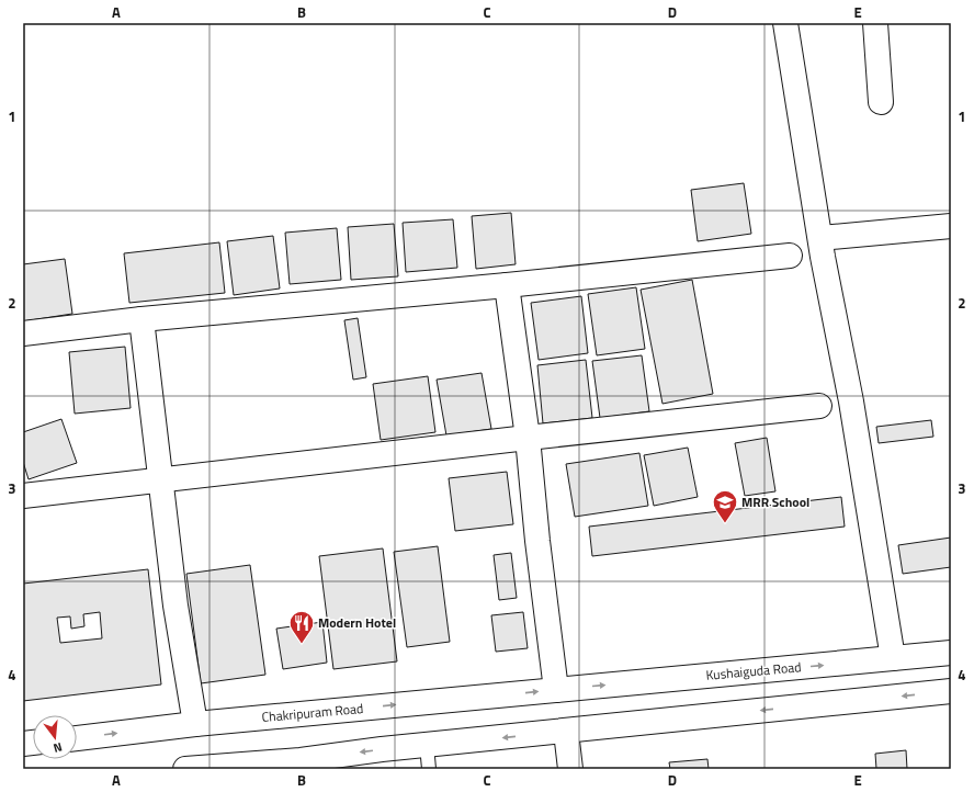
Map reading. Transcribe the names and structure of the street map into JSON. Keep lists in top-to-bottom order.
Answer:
{
  "streets": {
    "street": ["Kushaiguda Road", "Chakripuram Road"]
  },
  "crossings": [
    ["Kushaiguda Road", "Chakripuram Road"]
  ],
  "places": {
    "school or university": ["MRR School"],
    "restaurant": ["Modern Hotel"]
  },
  "north": "bottom",
  "grid": {
    "columns": [
      "A",
      "B",
      "C",
      "D",
      "E"
    ],
    "rows": [
      "1",
      "2",
      "3",
      "4"
    ]
  }
}
